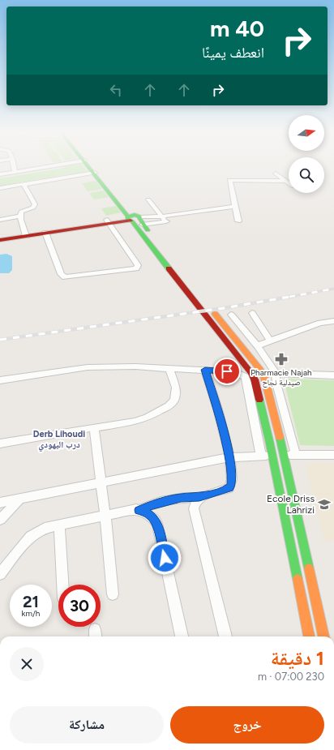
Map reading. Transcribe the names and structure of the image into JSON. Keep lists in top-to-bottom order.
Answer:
{
  "districts": ["Derb Lihoudi درب اليهودي"],
  "places": {
    "pharmacy": ["Pharmacie Najah صيدلية نجاح"],
    "school or university": ["Ecole Driss Lahrizi"]
  },
  "north": "right",
  "page": {
    "turn": ["40 m", "انعطف يمينًا"],
    "speed": "21 km/h",
    "limit": "30",
    "heading": ["1 دقيقة", "230 m · 07:00"],
    "buttons": ["خروج", "مشاركة"]
  }
}
